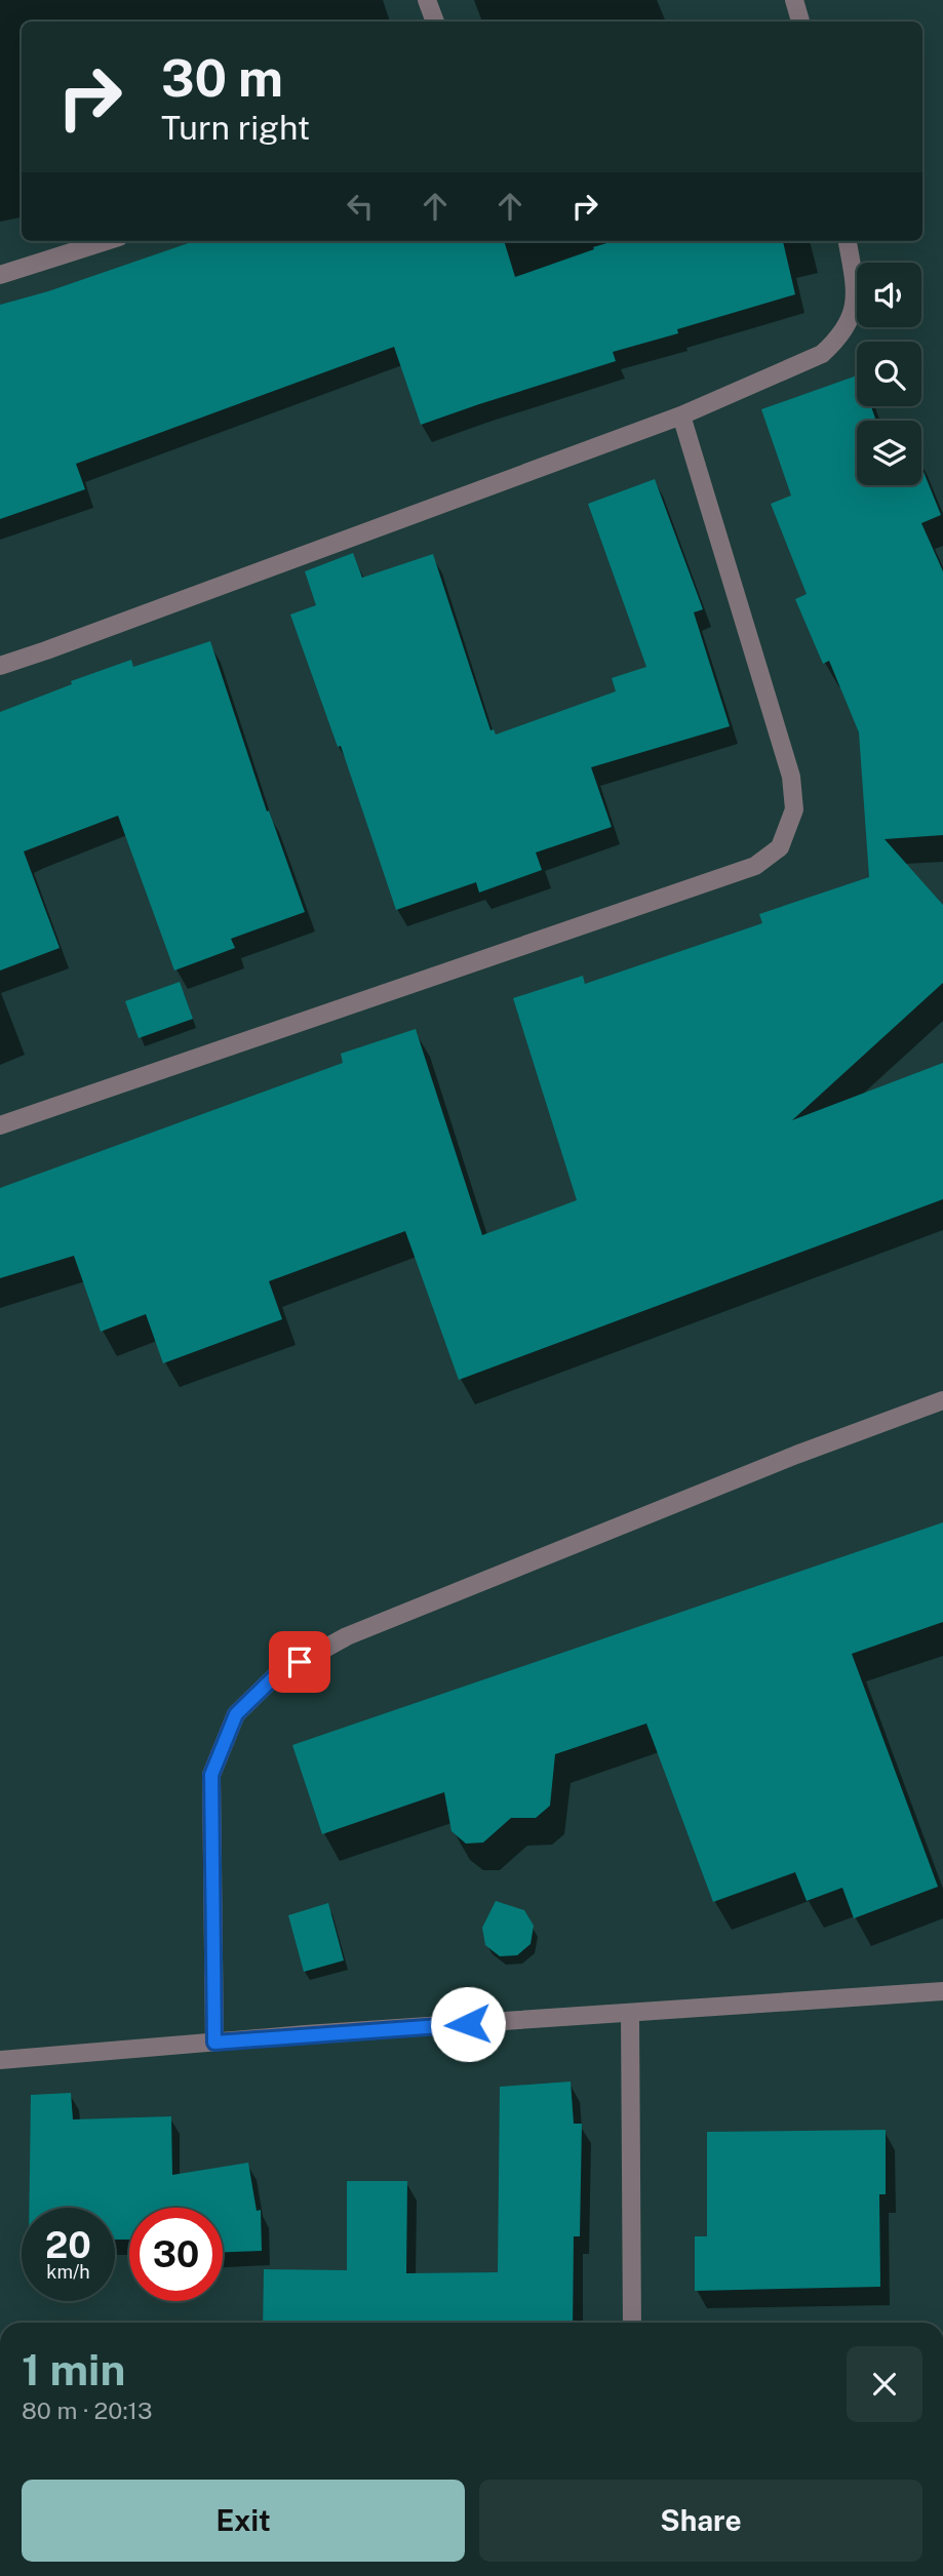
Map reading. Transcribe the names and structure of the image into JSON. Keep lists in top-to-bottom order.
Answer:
{
  "page": {
    "turn": ["30 m", "Turn right"],
    "speed": "20 km/h",
    "limit": "30",
    "heading": ["1 min", "80 m · 20:13"],
    "buttons": ["Exit", "Share"]
  }
}
